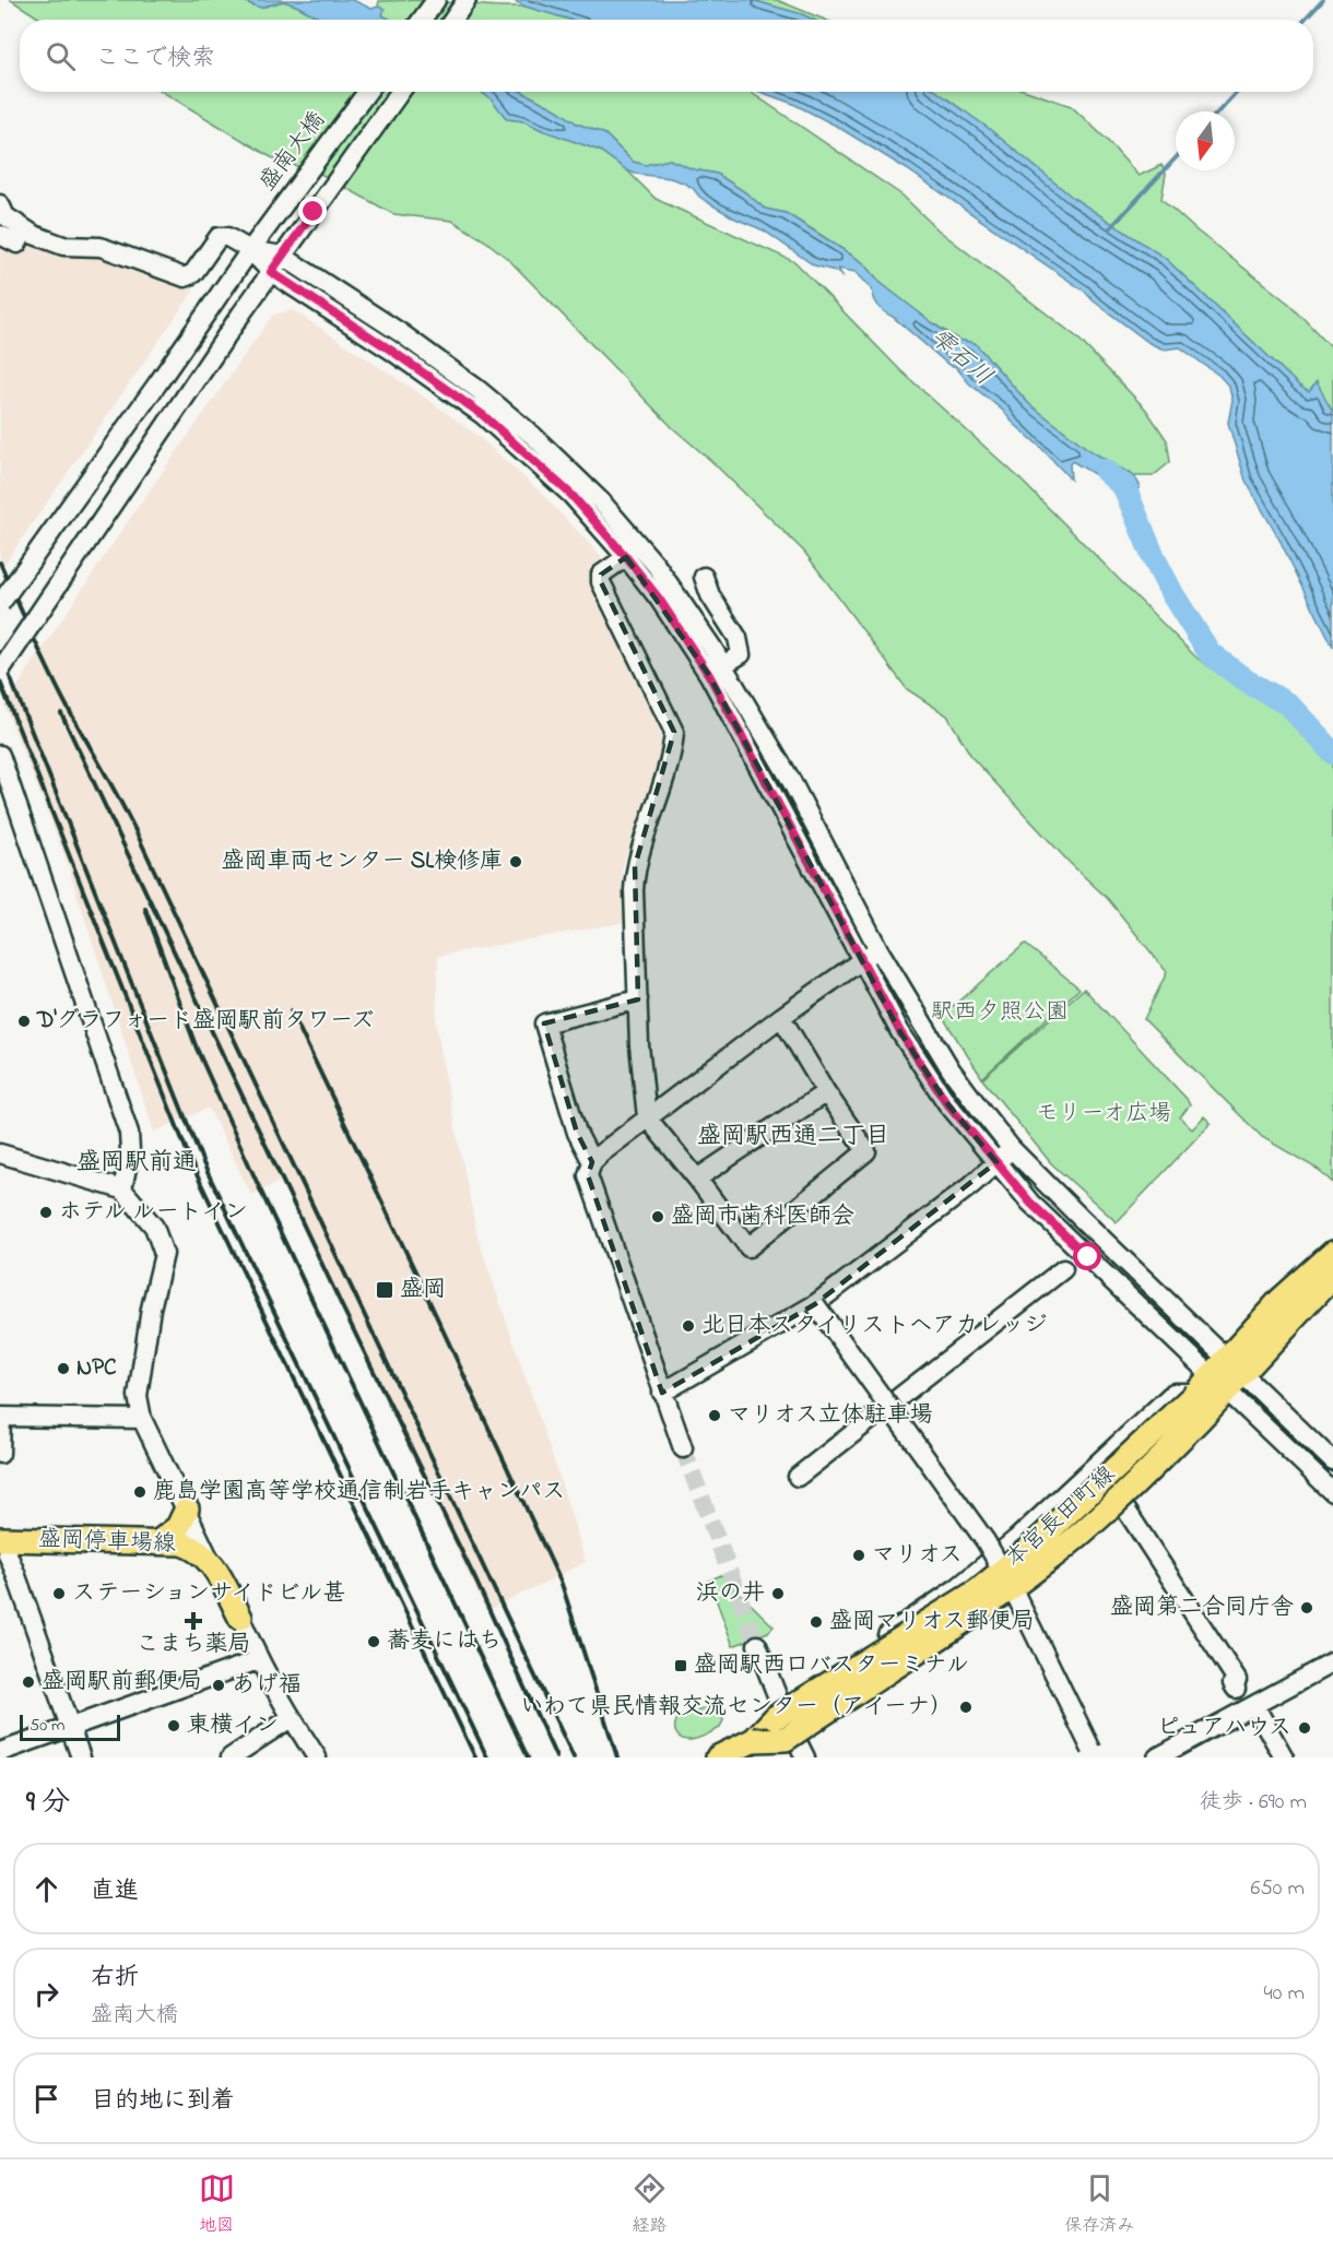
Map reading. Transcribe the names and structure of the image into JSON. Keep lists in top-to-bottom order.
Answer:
{
  "streets": {
    "main road": ["本宮長田町線", "盛岡停車場線"],
    "street": ["盛南大橋"]
  },
  "districts": ["盛岡駅西通二丁目", "盛岡駅前通"],
  "water": ["雫石川"],
  "parks": ["駅西夕照公園", "モリーオ広場"],
  "places": {
    "other": [
      "盛岡車両センター SL検修庫",
      "D'グラフォード盛岡駅前タワーズ",
      "ホテル ルートイン",
      "盛岡市歯科医師会",
      "北日本スタイリストヘアカレッジ",
      "NPC",
      "マリオス立体駐車場",
      "鹿島学園高等学校通信制岩手キャンパス",
      "マリオス",
      "ステーションサイドビル甚",
      "浜の井",
      "盛岡第二合同庁舎",
      "盛岡マリオス郵便局",
      "蕎麦にはち",
      "盛岡駅前郵便局",
      "あげ福",
      "いわて県民情報交流センター（アイーナ）",
      "東横イン",
      "ピュアハウス"
    ],
    "transit": ["盛岡", "盛岡駅西口バスターミナル"],
    "health": ["こまち薬局"]
  },
  "scale_bar": "50 m",
  "north": "bottom",
  "page": {
    "search": "ここで検索",
    "scale": "50 m",
    "heading": ["9 分", "徒歩 · 690 m"],
    "list": [
      ["直進", "650 m"],
      ["右折", "盛南大橋", "40 m"],
      "目的地に到着"
    ],
    "nav": ["地図", "経路", "保存済み"]
  }
}
